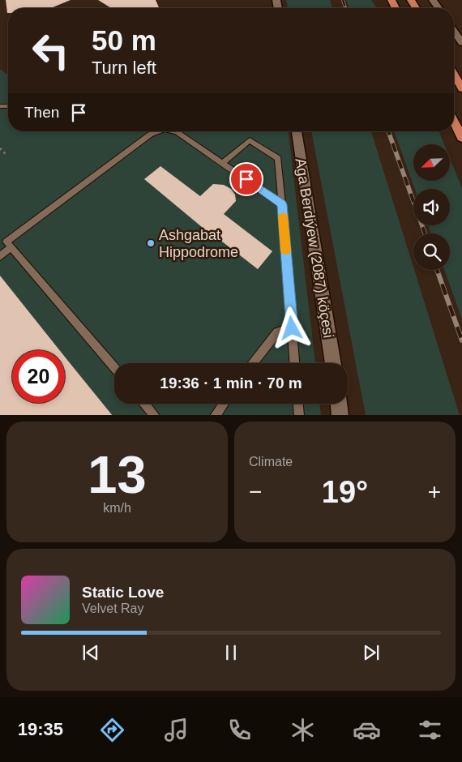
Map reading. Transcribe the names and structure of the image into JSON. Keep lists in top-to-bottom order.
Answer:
{
  "streets": {
    "street": ["Aga Berdiýew (2087) köçesi"]
  },
  "places": ["Ashgabat Hippodrome"],
  "north": "bottom left",
  "page": {
    "turn": ["50 m", "Turn left"],
    "then": "Then",
    "limit": "20",
    "trip": "19:36 · 1 min · 70 m",
    "tile": [
      ["13", "km/h"],
      "Climate"
    ],
    "heat": ["−", "19°", "+"],
    "song": ["Static Love", "Velvet Ray"],
    "tabs": "19:35"
  }
}
